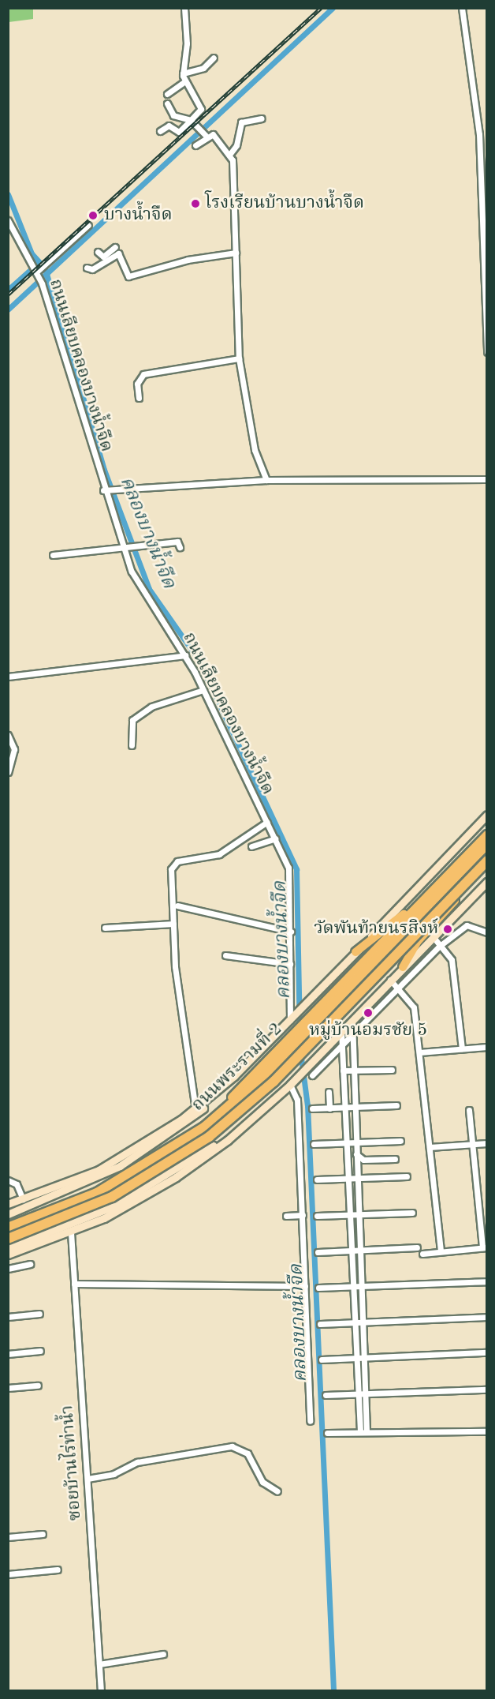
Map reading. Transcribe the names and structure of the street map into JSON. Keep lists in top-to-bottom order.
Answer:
{
  "streets": {
    "highway": ["ถนนพระรามที่ 2"],
    "street": ["ถนนเลียบคลองบางน้ำจืด", "ซอยบ้านไร่ท่าน้ำ"]
  },
  "crossings": [
    ["ถนนเลียบคลองบางน้ำจืด", "ถนนพระรามที่ 2"]
  ],
  "water": ["คลองบางน้ำจืด"],
  "places": [
    "โรงเรียนบ้านบางนํ้าจืด",
    "บางน้ำจืด",
    "วัดพันท้ายนรสิงห์",
    "หมู่บ้านอมรชัย 5"
  ]
}
